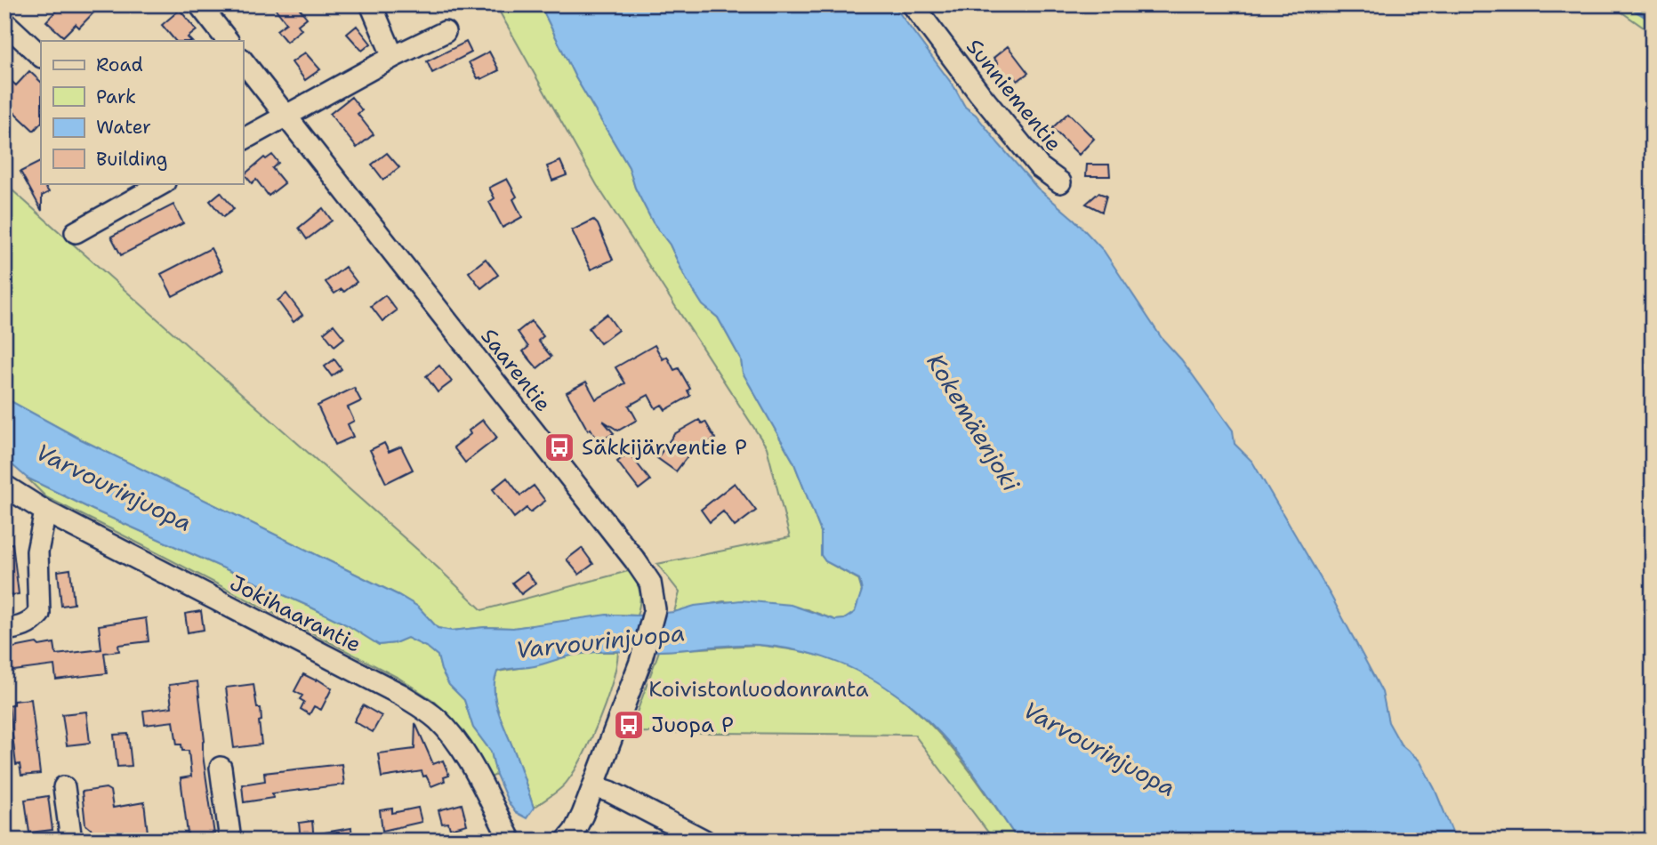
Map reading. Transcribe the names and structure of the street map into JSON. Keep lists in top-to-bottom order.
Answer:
{
  "streets": {
    "street": ["Sunniementie", "Saarentie", "Jokihaarantie"]
  },
  "water": ["Kokemäenjoki", "Varvourinjuopa"],
  "parks": ["Koivistonluodonranta"],
  "places": {
    "bus stop": ["Säkkijärventie P", "Juopa P"]
  },
  "legend": [
    "Road",
    "Park",
    "Water",
    "Building"
  ]
}
